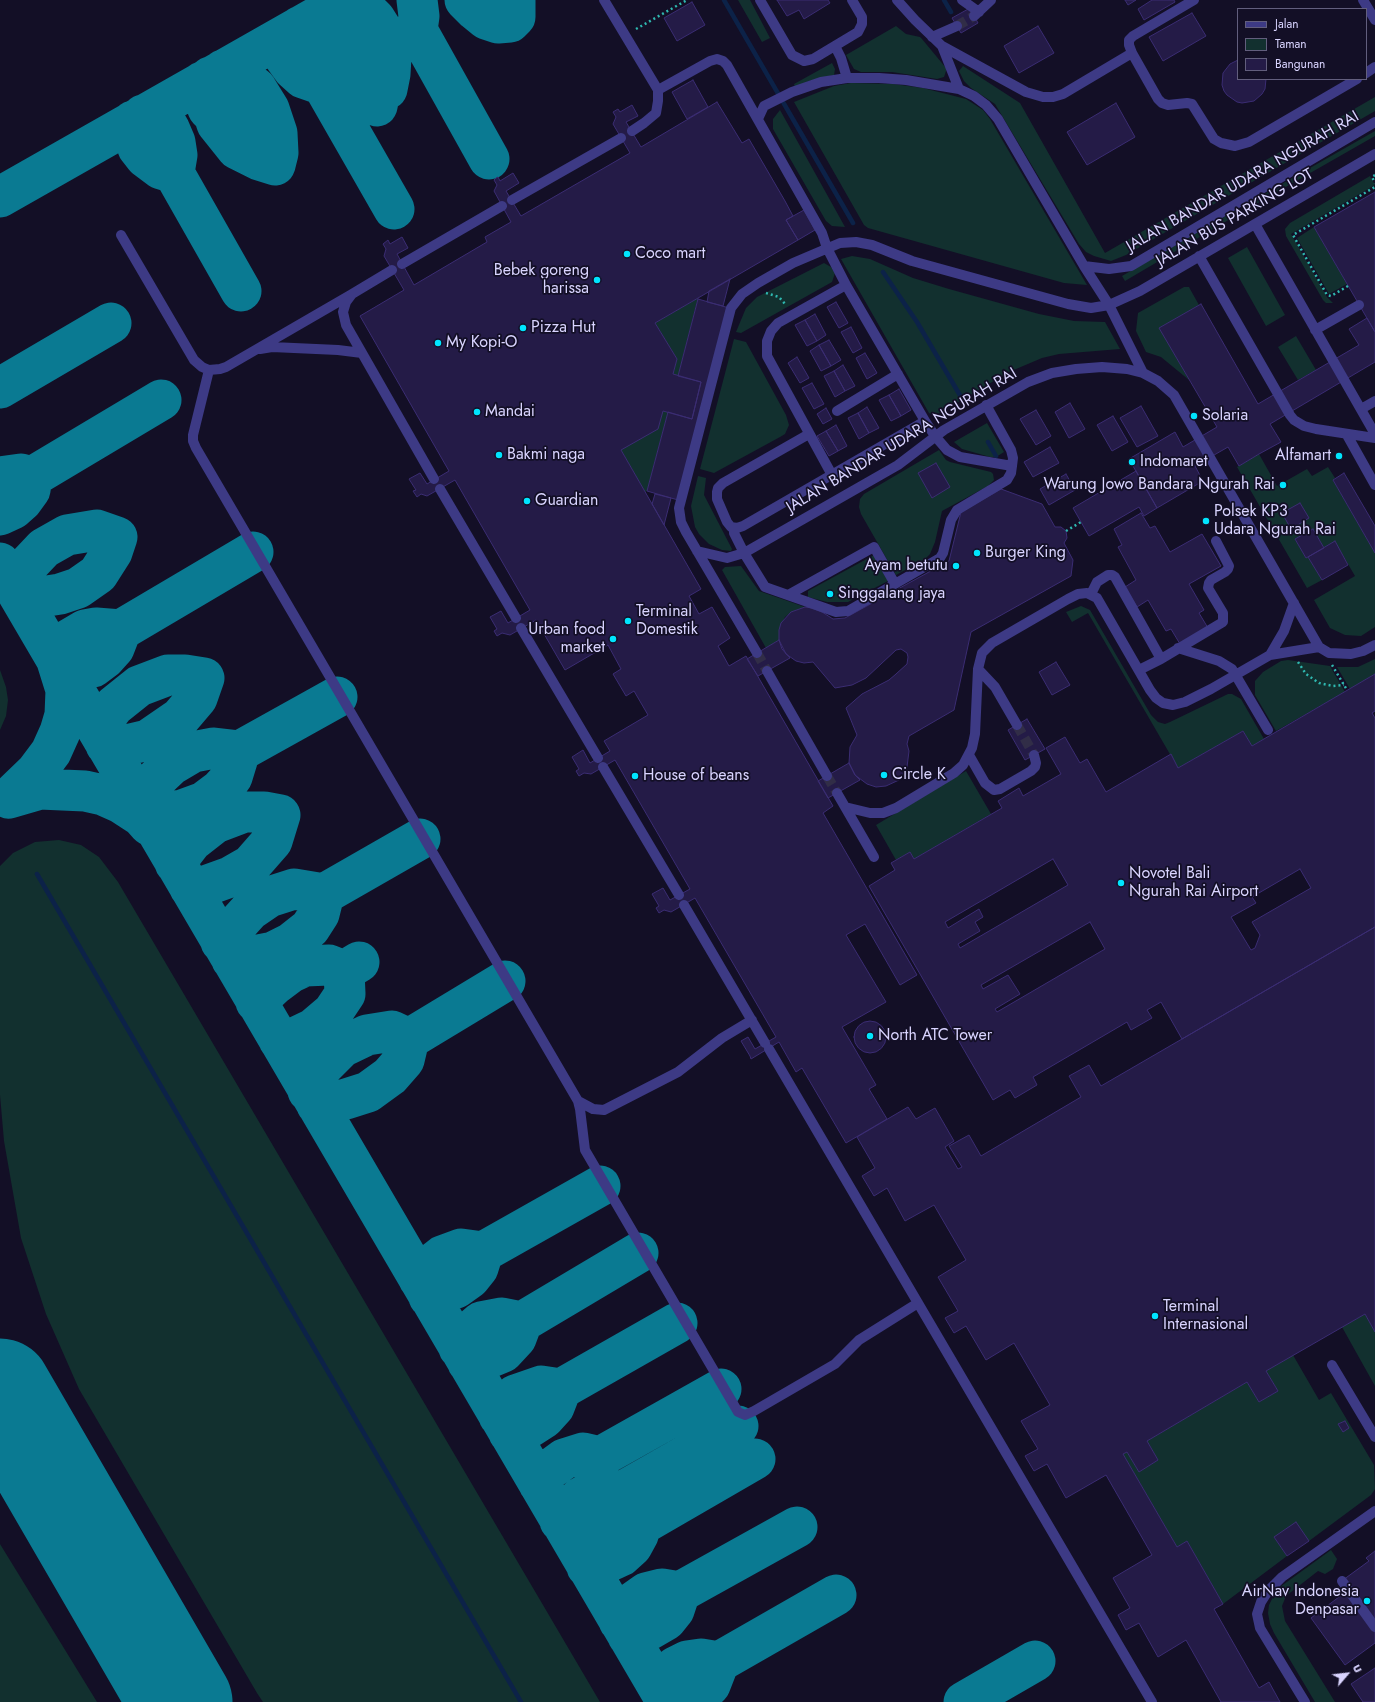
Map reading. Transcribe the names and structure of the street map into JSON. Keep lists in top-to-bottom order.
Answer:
{
  "streets": {
    "street": ["JALAN BANDAR UDARA NGURAH RAI", "JALAN BUS PARKING LOT"]
  },
  "places": [
    "Coco mart",
    "Bebek goreng harissa",
    "Pizza Hut",
    "My Kopi-O",
    "Mandai",
    "Solaria",
    "Bakmi naga",
    "Alfamart",
    "Indomaret",
    "Warung Jowo Bandara Ngurah Rai",
    "Guardian",
    "Polsek KP3 Udara Ngurah Rai",
    "Burger King",
    "Ayam betutu",
    "Singgalang jaya",
    "Terminal Domestik",
    "Urban food market",
    "Circle K",
    "House of beans",
    "Novotel Bali Ngurah Rai Airport",
    "North ATC Tower",
    "Terminal Internasional",
    "AirNav Indonesia Denpasar"
  ],
  "legend": ["Jalan", "Taman", "Bangunan"],
  "north": "top right"
}
